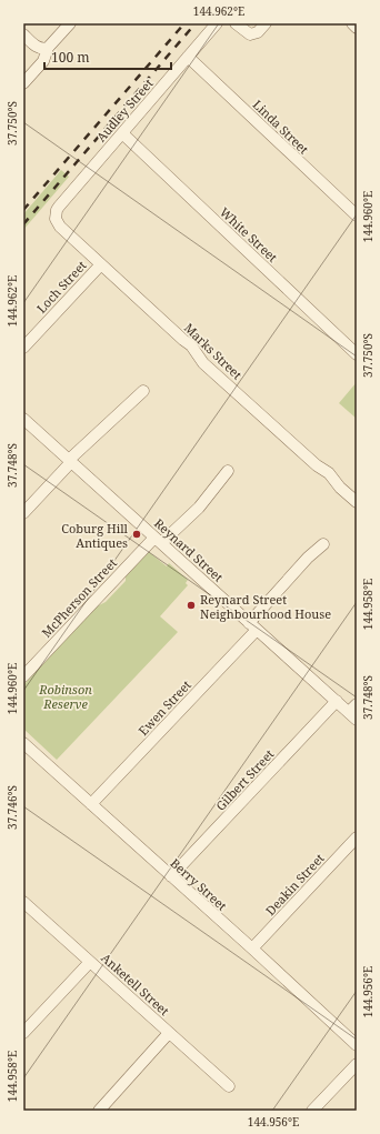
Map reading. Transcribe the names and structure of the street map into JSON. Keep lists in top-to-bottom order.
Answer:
{
  "streets": {
    "street": [
      "Audley Street",
      "Linda Street",
      "White Street",
      "Loch Street",
      "Marks Street",
      "Reynard Street",
      "McPherson Street",
      "Ewen Street",
      "Gilbert Street",
      "Berry Street",
      "Deakin Street",
      "Anketell Street"
    ]
  },
  "crossings": [
    ["Audley Street", "Linda Street"],
    ["Audley Street", "White Street"],
    ["Audley Street", "Marks Street"],
    ["Loch Street", "Marks Street"],
    ["Reynard Street", "McPherson Street"],
    ["Reynard Street", "Ewen Street"],
    ["Reynard Street", "Gilbert Street"],
    ["Ewen Street", "Berry Street"],
    ["Gilbert Street", "Berry Street"],
    ["Berry Street", "Deakin Street"]
  ],
  "parks": ["Robinson Reserve"],
  "places": ["Coburg Hill Antiques", "Reynard Street Neighbourhood House"],
  "scale_bar": "100 m",
  "coordinates": [
    "144.962°E",
    "37.750°S",
    "144.960°E",
    "37.748°S",
    "144.958°E",
    "37.746°S",
    "144.956°E"
  ]
}
